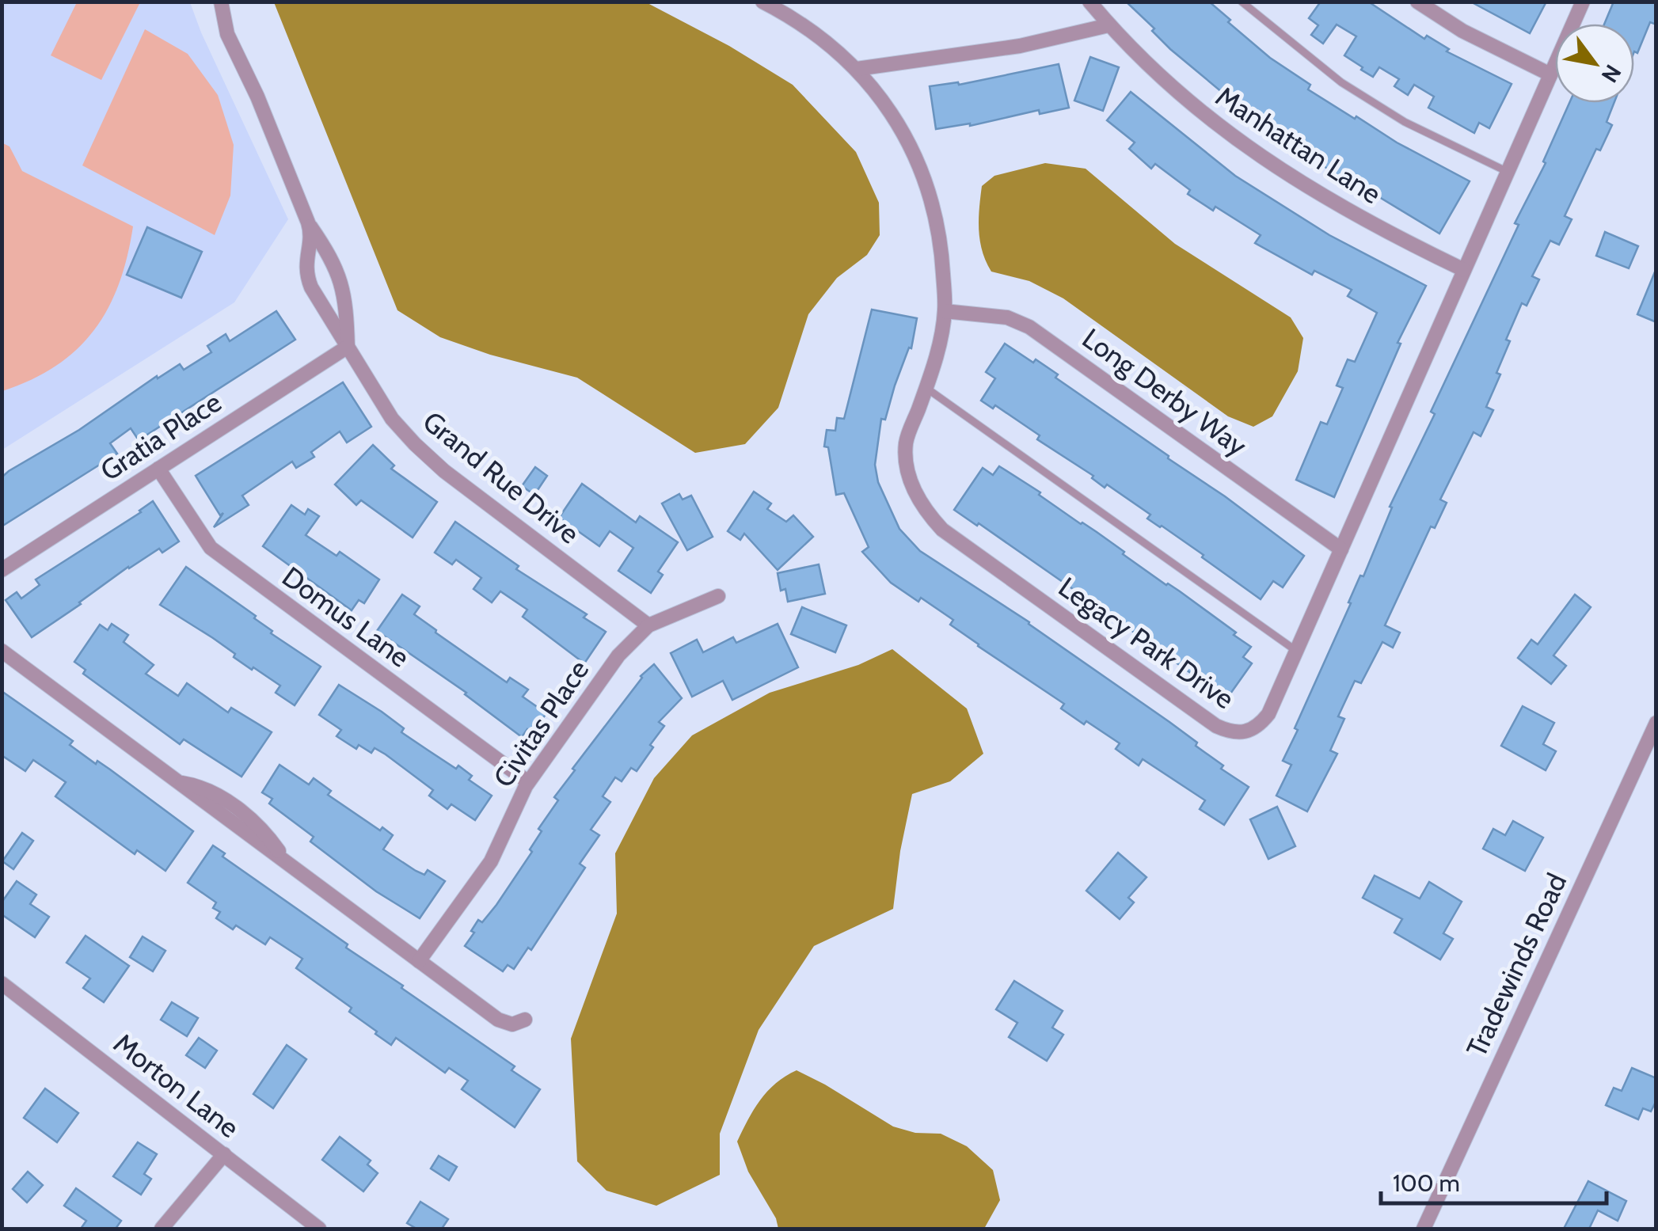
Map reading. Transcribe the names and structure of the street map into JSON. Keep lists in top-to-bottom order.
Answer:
{
  "streets": {
    "street": [
      "Manhattan Lane",
      "Long Derby Way",
      "Gratia Place",
      "Grand Rue Drive",
      "Domus Lane",
      "Legacy Park Drive",
      "Civitas Place",
      "Tradewinds Road",
      "Morton Lane"
    ]
  },
  "crossings": [
    ["Manhattan Lane", "Legacy Park Drive"],
    ["Long Derby Way", "Legacy Park Drive"],
    ["Gratia Place", "Grand Rue Drive"],
    ["Gratia Place", "Domus Lane"],
    ["Grand Rue Drive", "Civitas Place"],
    ["Domus Lane", "Civitas Place"]
  ],
  "scale_bar": "100 m",
  "north": "bottom right"
}
